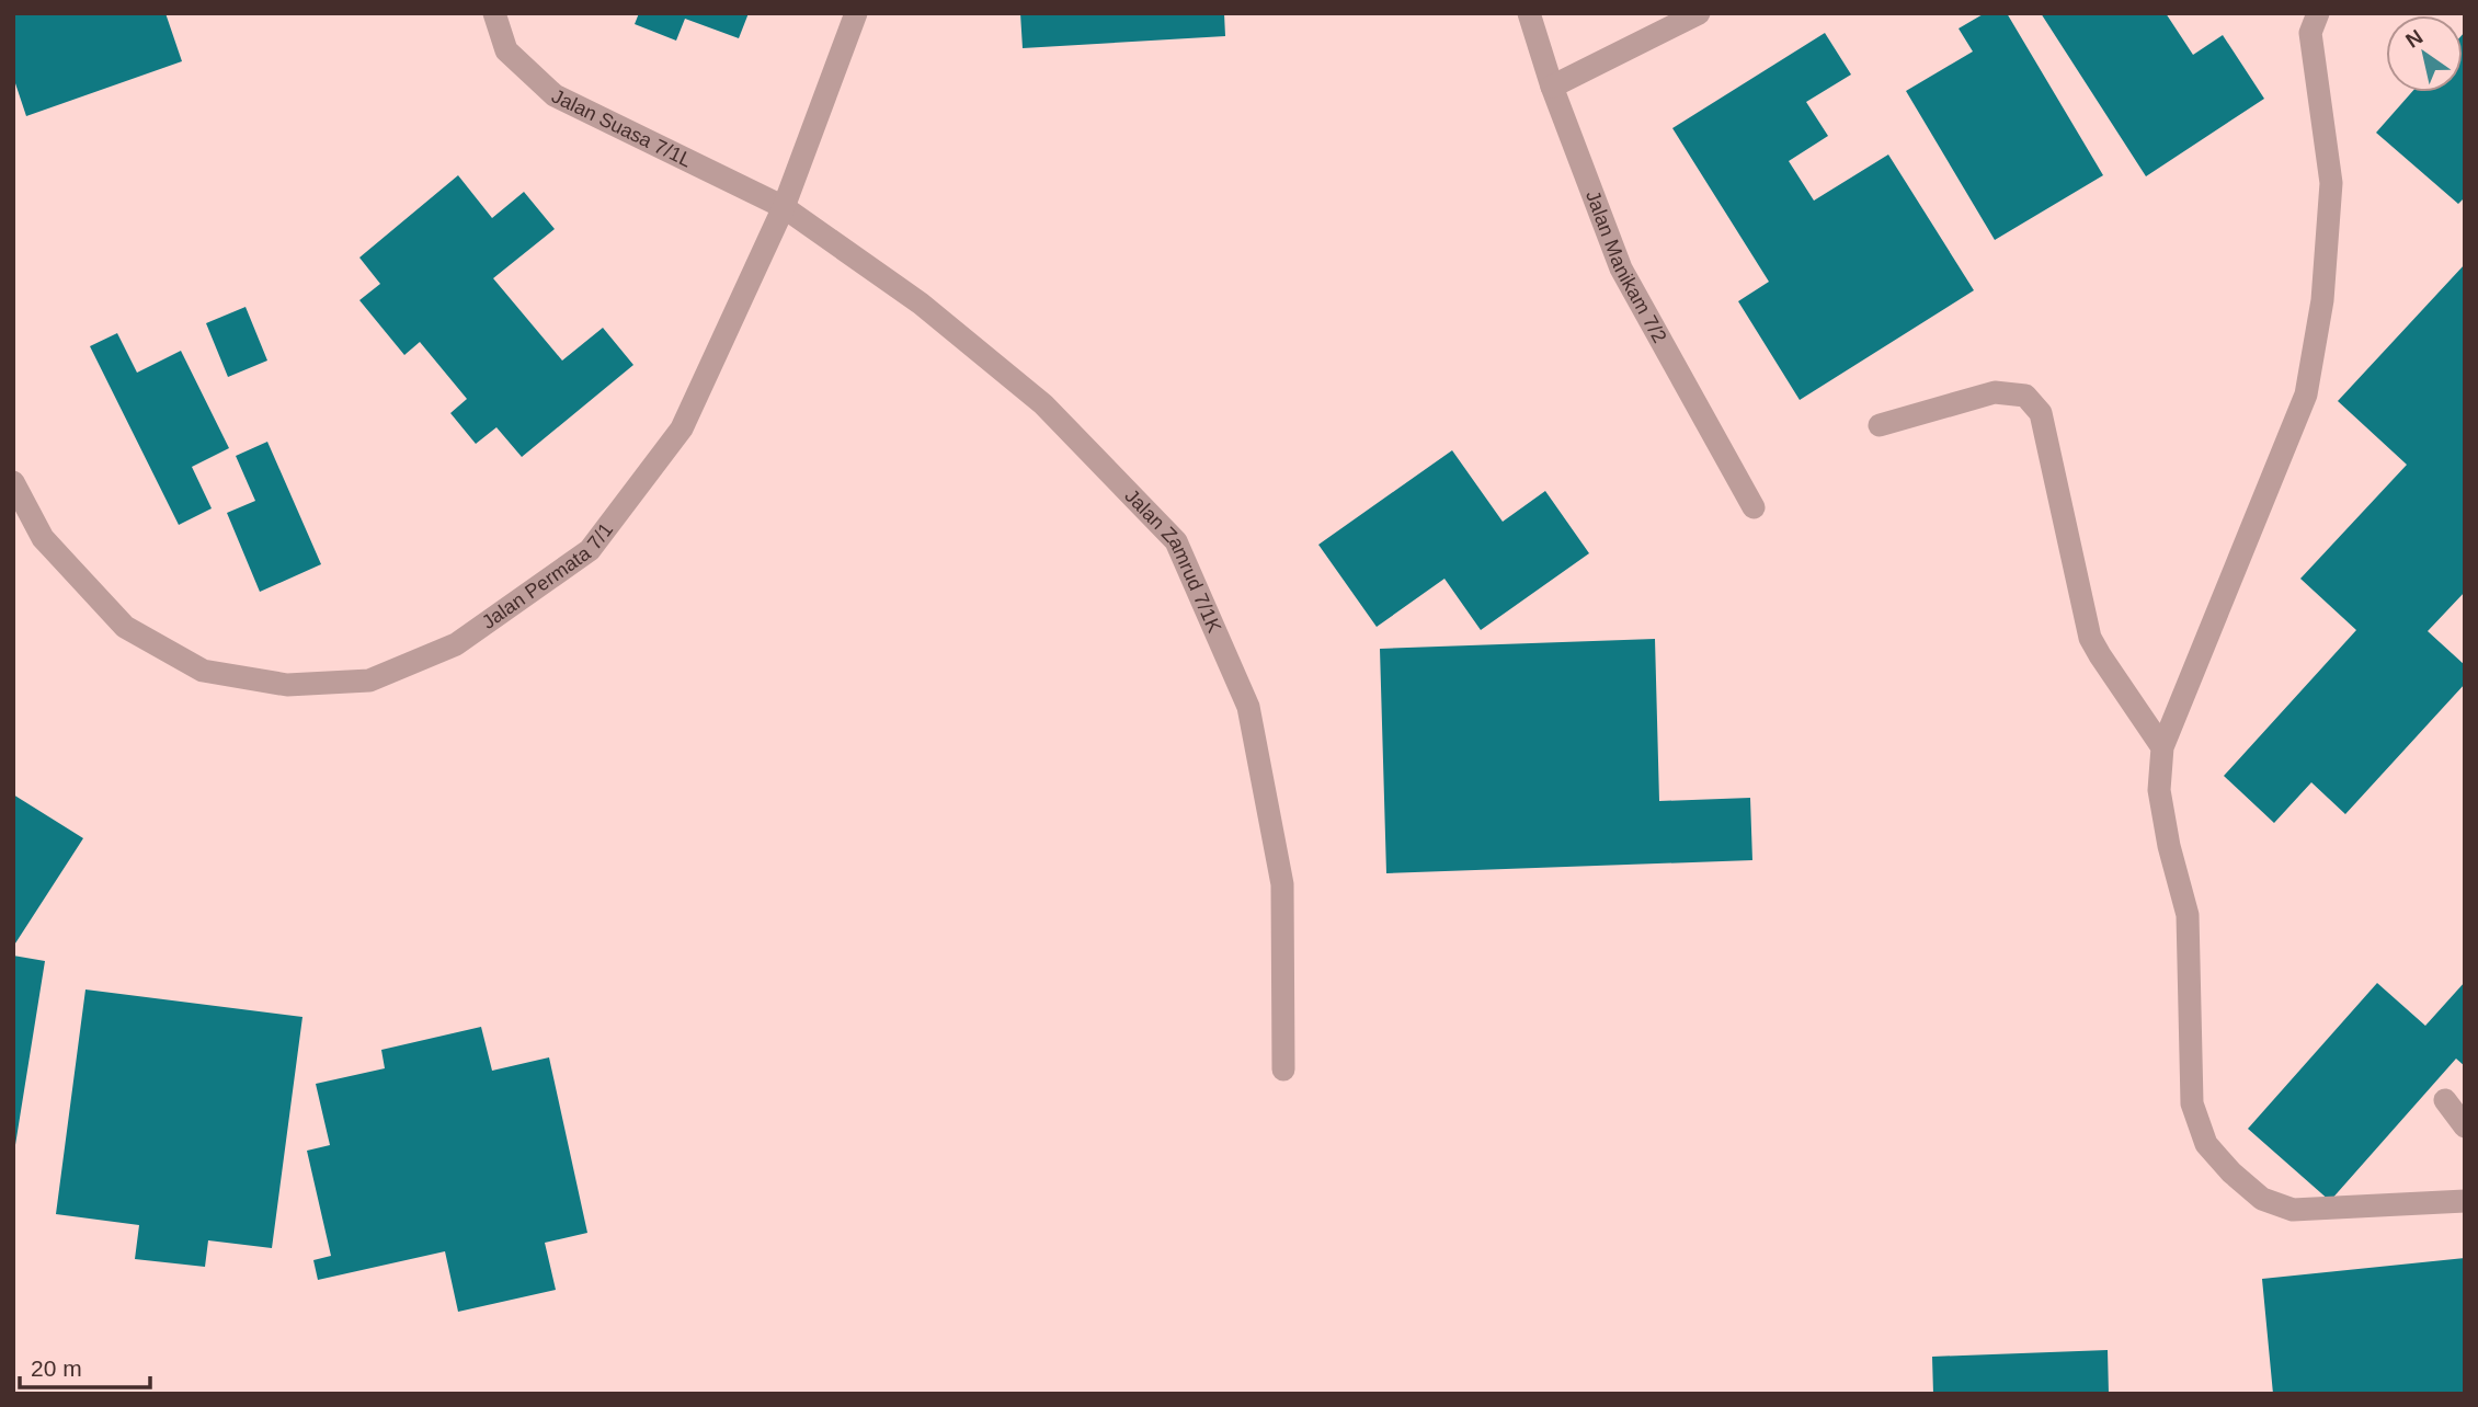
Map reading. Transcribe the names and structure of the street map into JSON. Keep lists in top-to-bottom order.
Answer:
{
  "streets": {
    "street": [
      "Jalan Suasa 7/1L",
      "Jalan Manikam 7/2",
      "Jalan Zamrud 7/1K",
      "Jalan Permata 7/1"
    ]
  },
  "crossings": [
    ["Jalan Suasa 7/1L", "Jalan Zamrud 7/1K"],
    ["Jalan Suasa 7/1L", "Jalan Permata 7/1"],
    ["Jalan Zamrud 7/1K", "Jalan Permata 7/1"]
  ],
  "scale_bar": "20 m",
  "north": "top left"
}
